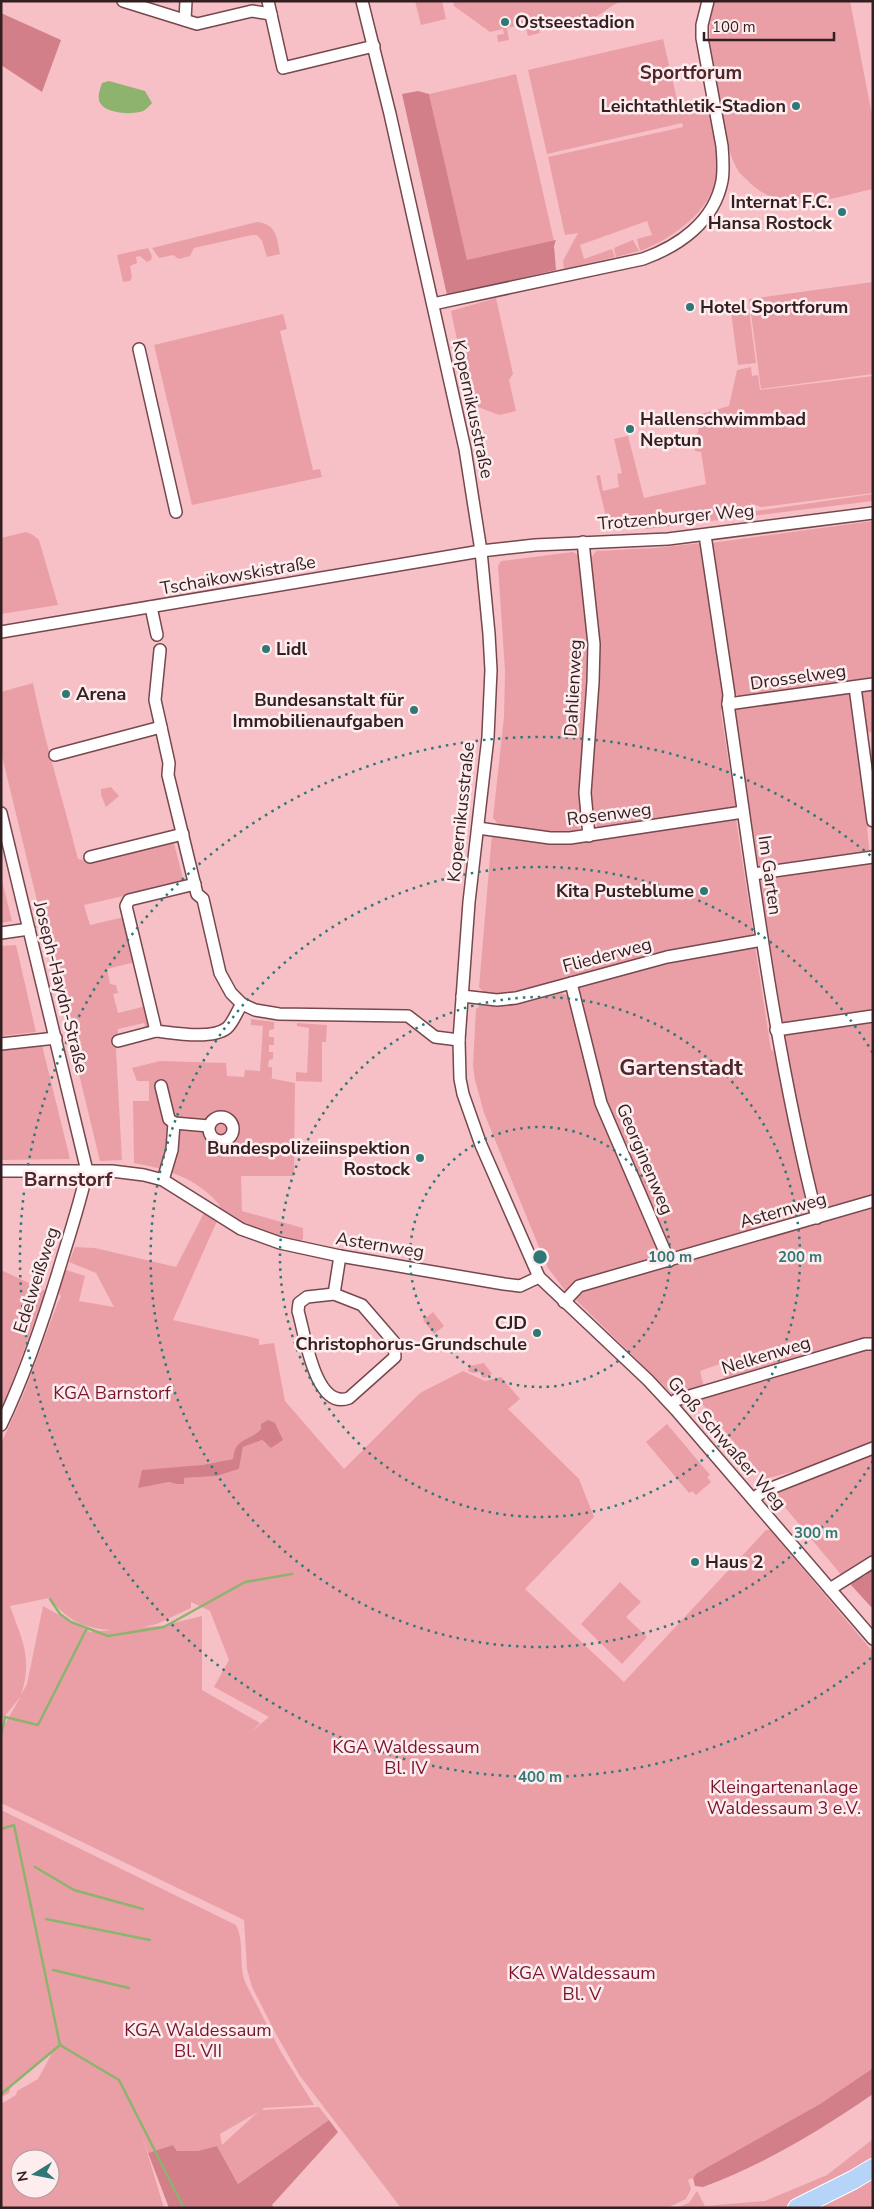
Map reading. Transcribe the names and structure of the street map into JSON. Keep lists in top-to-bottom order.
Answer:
{
  "streets": {
    "street": [
      "Kopernikusstraße",
      "Trotzenburger Weg",
      "Tschaikowskistraße",
      "Drosselweg",
      "Dahlienweg",
      "Rosenweg",
      "Im Garten",
      "Fliederweg",
      "Joseph-Haydn-Straße",
      "Georginenweg",
      "Asternweg",
      "Edelweißweg",
      "Nelkenweg",
      "Groß Schwaßer Weg"
    ]
  },
  "crossings": [
    ["Kopernikusstraße", "Trotzenburger Weg"],
    ["Kopernikusstraße", "Tschaikowskistraße"],
    ["Kopernikusstraße", "Rosenweg"],
    ["Kopernikusstraße", "Fliederweg"],
    ["Kopernikusstraße", "Asternweg"],
    ["Kopernikusstraße", "Groß Schwaßer Weg"],
    ["Trotzenburger Weg", "Tschaikowskistraße"],
    ["Trotzenburger Weg", "Dahlienweg"],
    ["Trotzenburger Weg", "Im Garten"],
    ["Drosselweg", "Im Garten"],
    ["Dahlienweg", "Rosenweg"],
    ["Rosenweg", "Im Garten"],
    ["Im Garten", "Fliederweg"],
    ["Im Garten", "Asternweg"],
    ["Fliederweg", "Georginenweg"],
    ["Joseph-Haydn-Straße", "Edelweißweg"],
    ["Georginenweg", "Asternweg"],
    ["Asternweg", "Groß Schwaßer Weg"],
    ["Nelkenweg", "Groß Schwaßer Weg"]
  ],
  "districts": ["Sportforum", "Gartenstadt", "Barnstorf"],
  "parks": [
    "KGA Barnstorf",
    "KGA Waldessaum Bl. IV",
    "Kleingartenanlage Waldessaum 3 e.V.",
    "KGA Waldessaum Bl. V",
    "KGA Waldessaum Bl. VII"
  ],
  "places": [
    "Ostseestadion",
    "Leichtathletik-Stadion",
    "Internat F.C. Hansa Rostock",
    "Hotel Sportforum",
    "Hallenschwimmbad Neptun",
    "Lidl",
    "Arena",
    "Bundesanstalt für Immobilienaufgaben",
    "Kita Pusteblume",
    "Bundespolizeiinspektion Rostock",
    "CJD Christophorus-Grundschule",
    "Haus 2"
  ],
  "scale_bar": "100 m",
  "north": "left",
  "rings": [
    "100 m",
    "200 m",
    "300 m",
    "400 m"
  ]
}
